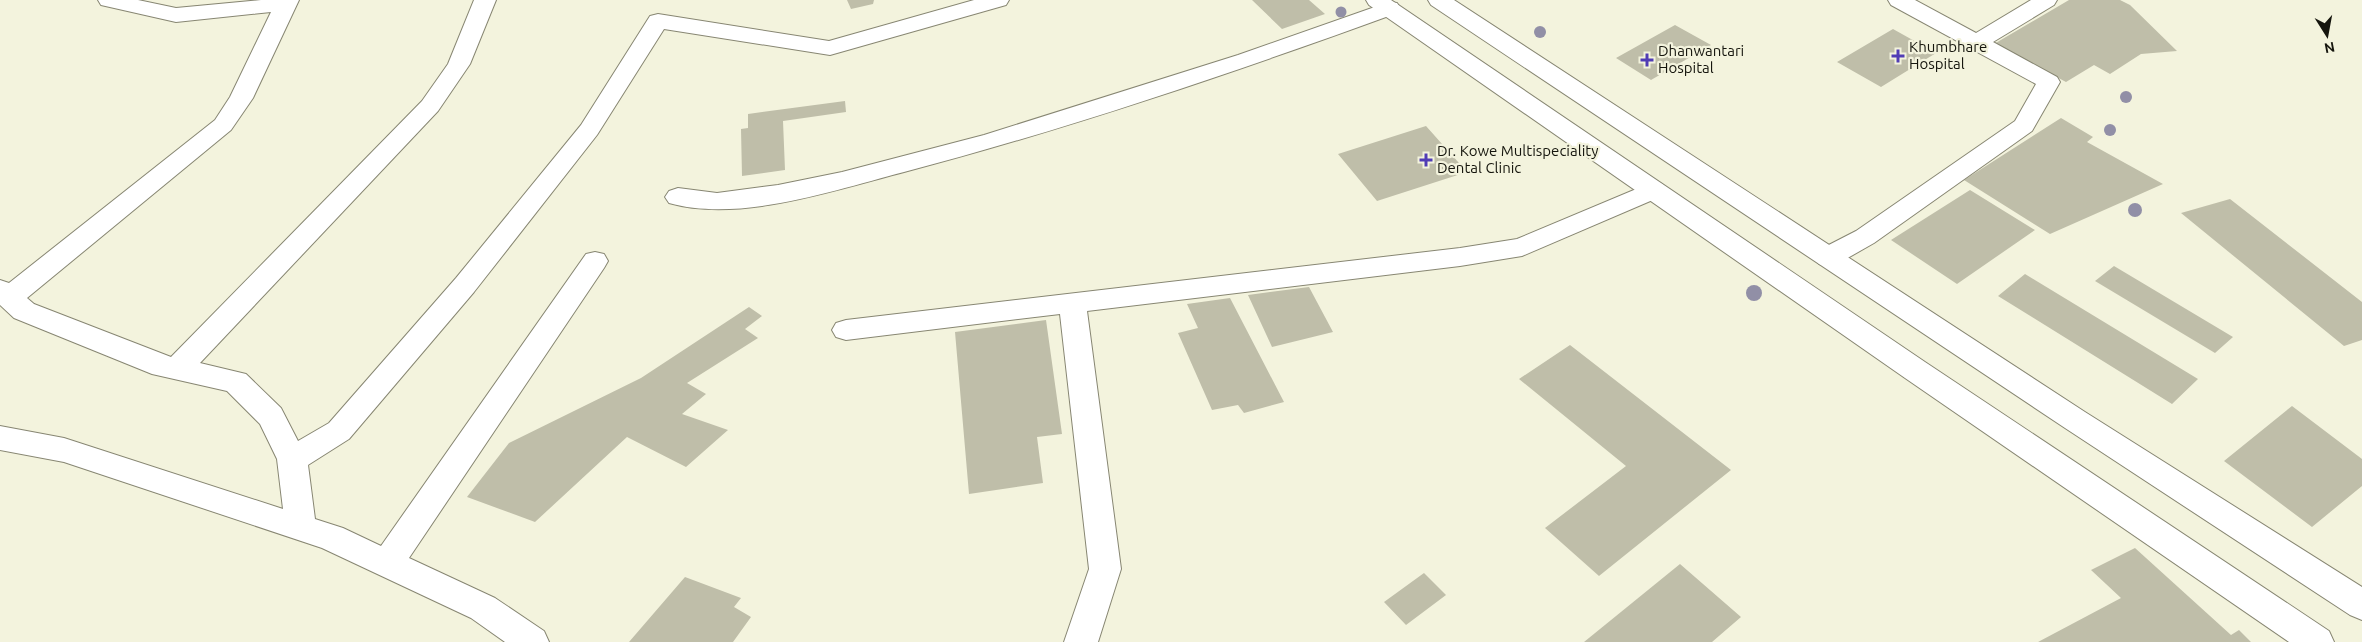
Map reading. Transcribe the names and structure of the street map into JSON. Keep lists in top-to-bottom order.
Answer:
{
  "places": {
    "health": ["Khumbhare Hospital", "Dhanwantari Hospital", "Dr. Kowe Multispeciality Dental Clinic"]
  },
  "north": "bottom"
}
